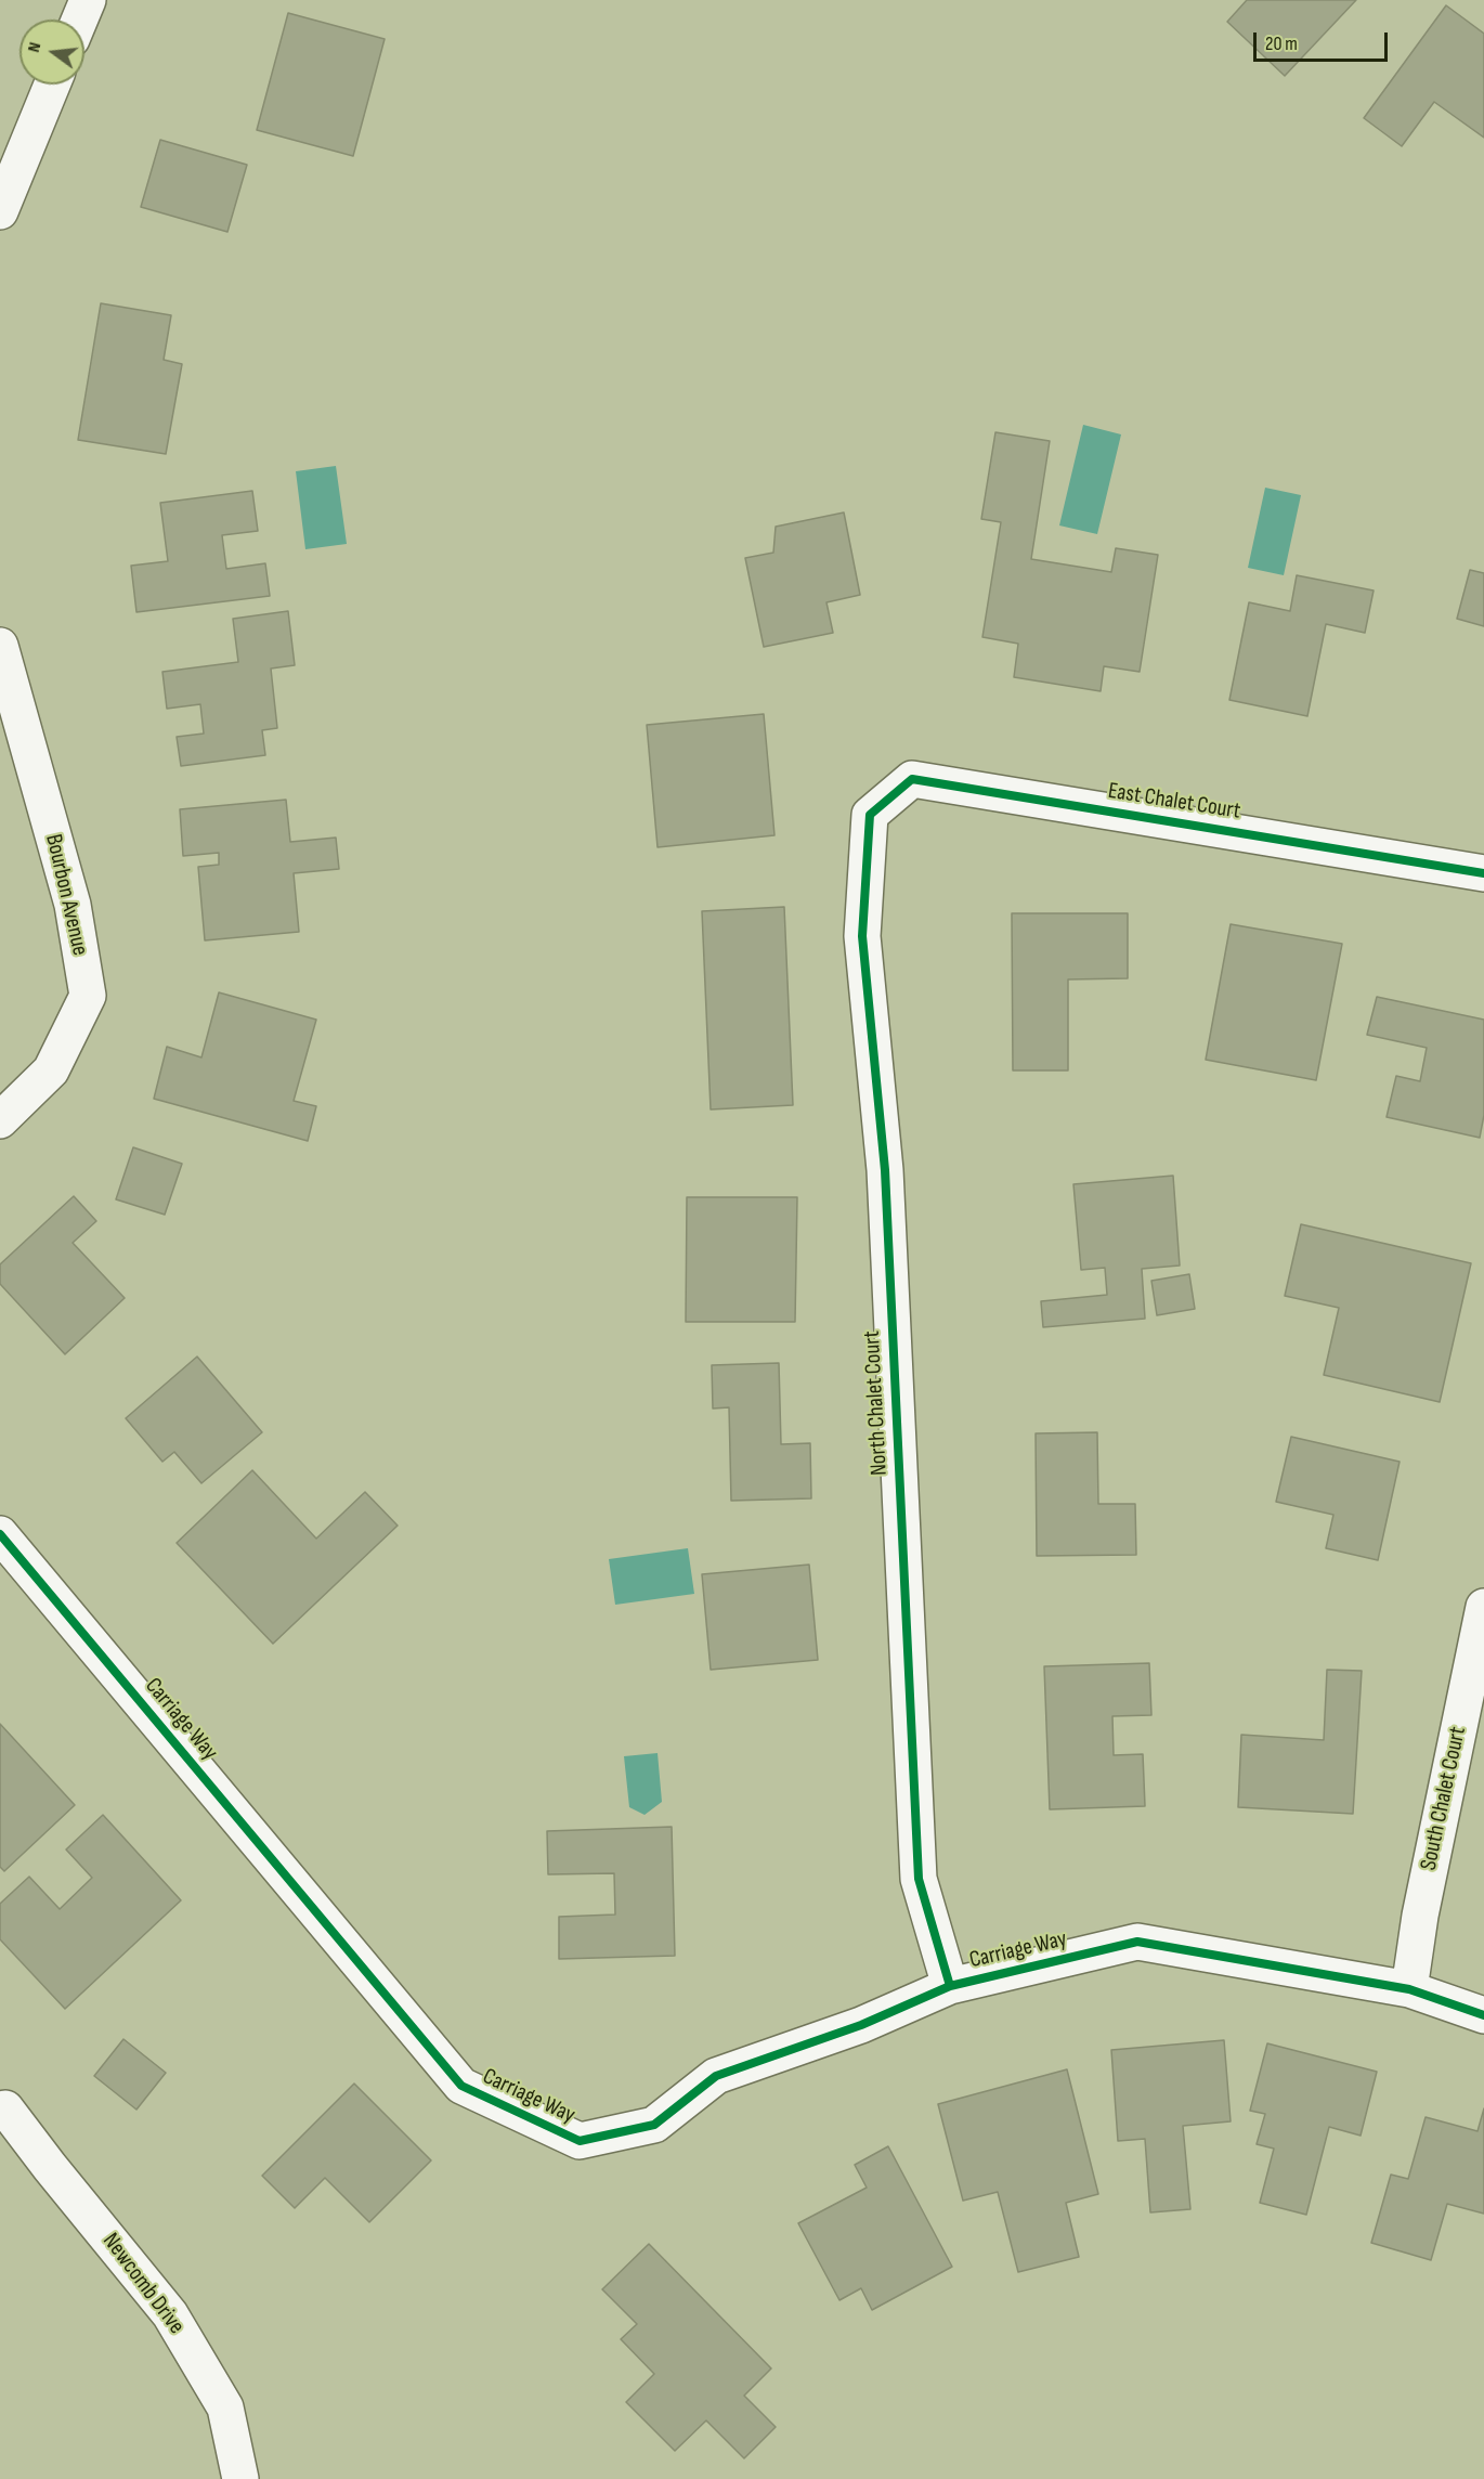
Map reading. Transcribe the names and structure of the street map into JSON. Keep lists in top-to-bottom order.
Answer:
{
  "streets": {
    "street": [
      "East Chalet Court",
      "Bourbon Avenue",
      "North Chalet Court",
      "Carriage Way",
      "South Chalet Court",
      "Newcomb Drive"
    ]
  },
  "crossings": [
    ["East Chalet Court", "North Chalet Court"],
    ["North Chalet Court", "Carriage Way"],
    ["Carriage Way", "South Chalet Court"]
  ],
  "scale_bar": "20 m",
  "north": "left"
}
